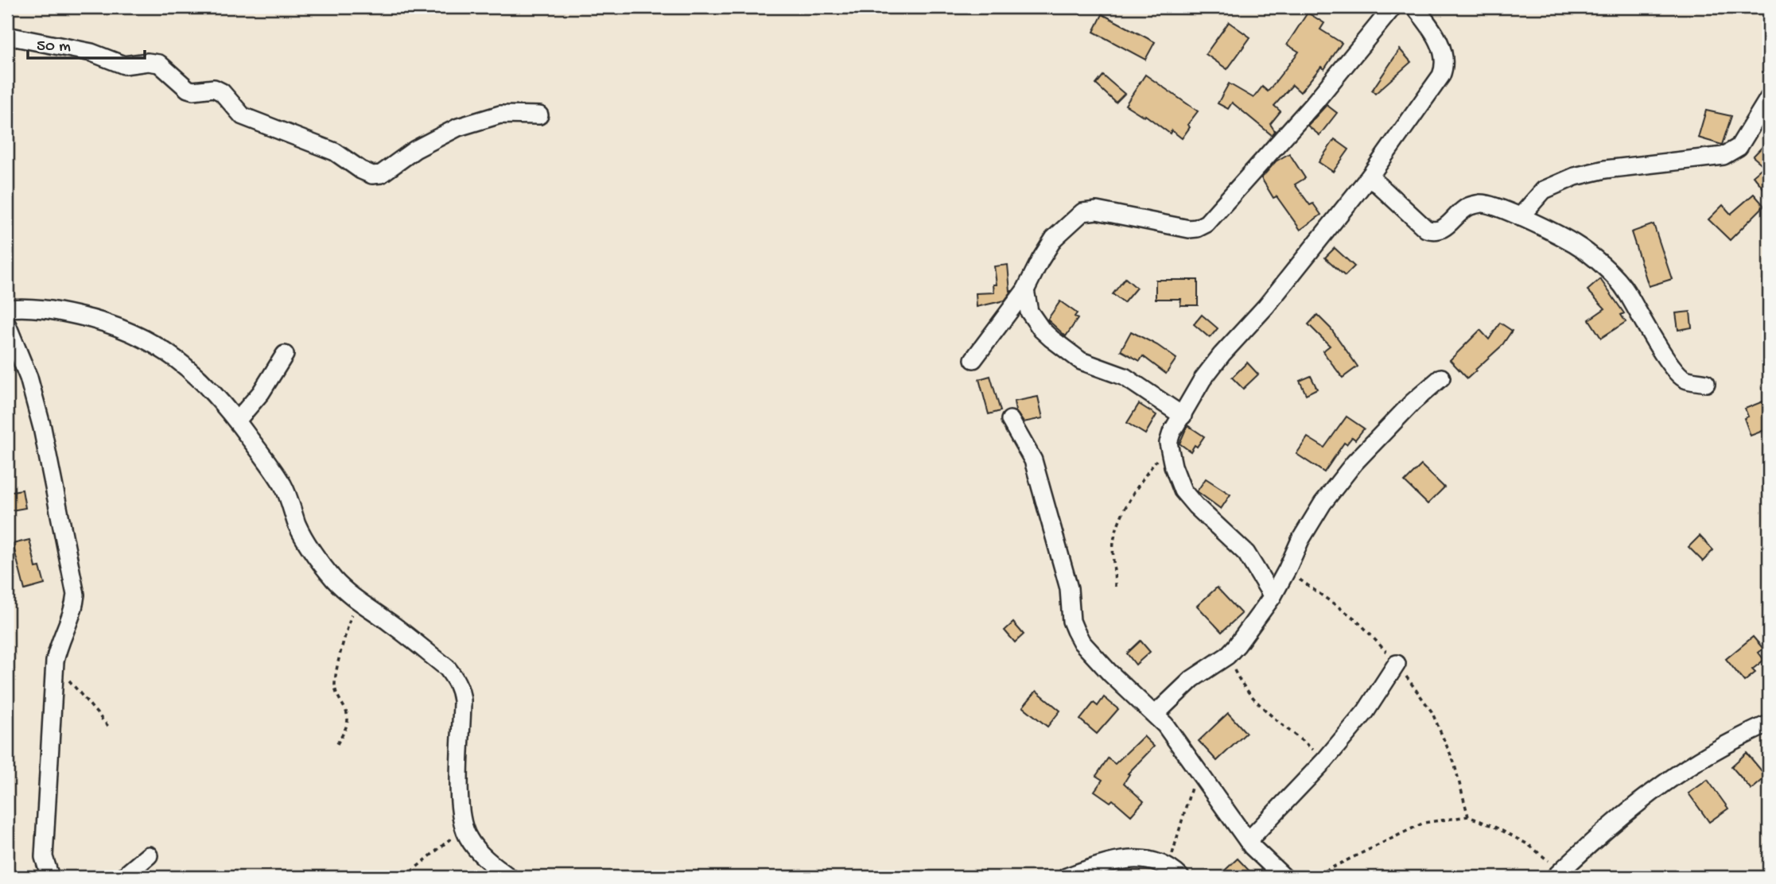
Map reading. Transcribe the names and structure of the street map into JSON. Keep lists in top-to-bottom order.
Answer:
{
  "scale_bar": "50 m"
}
